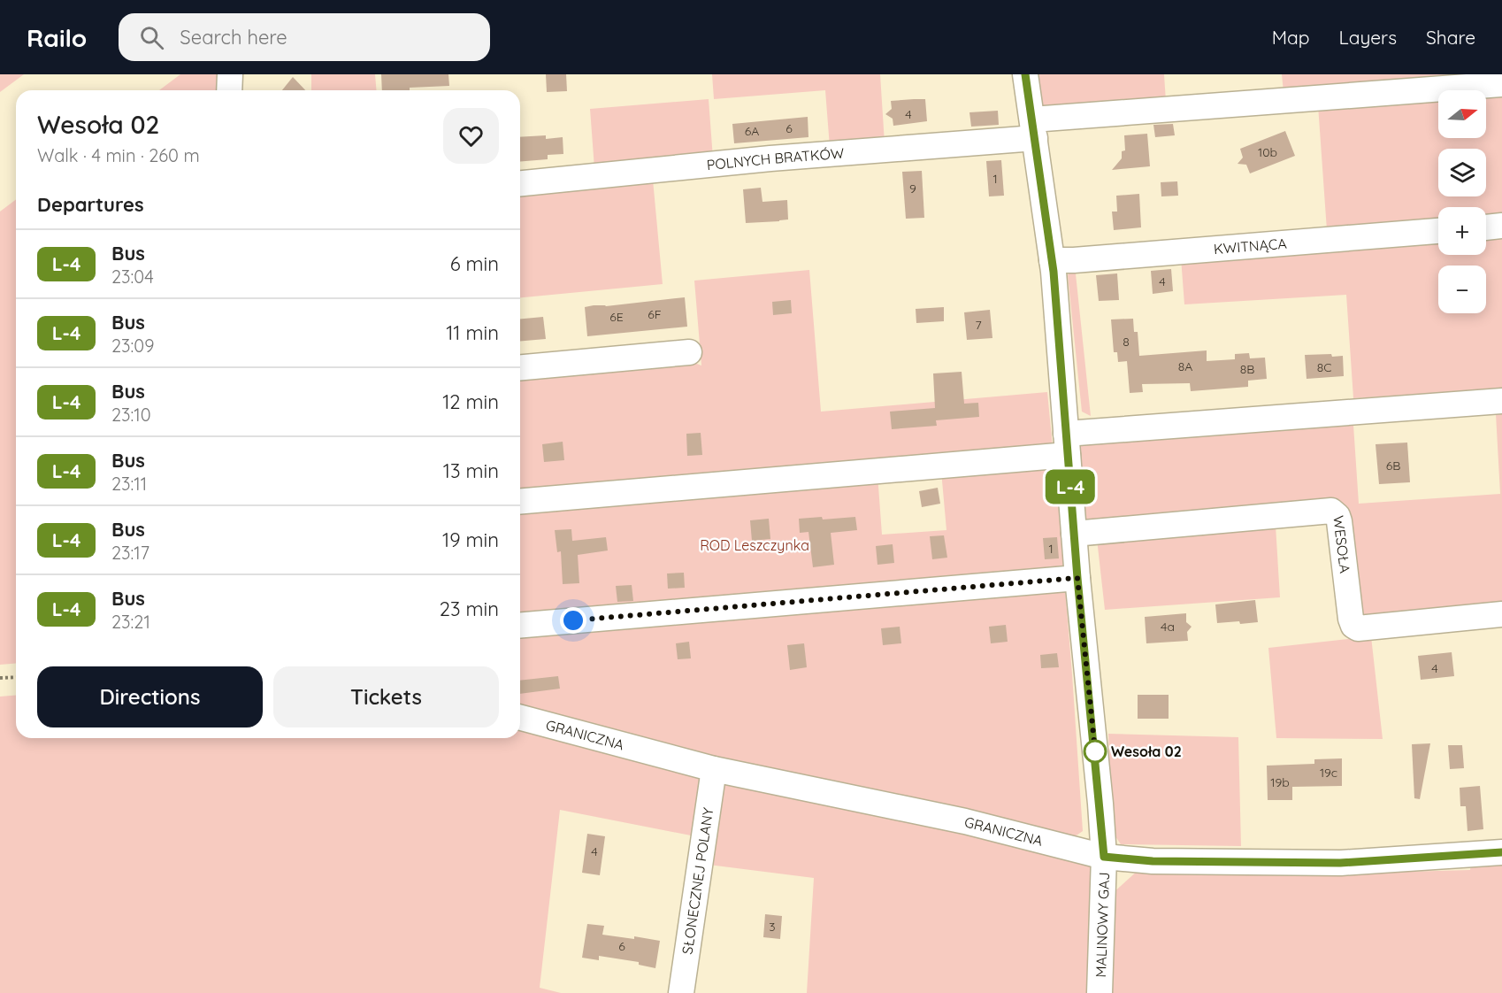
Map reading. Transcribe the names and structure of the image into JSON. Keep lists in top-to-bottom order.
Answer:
{
  "streets": {
    "street": [
      "POLNYCH BRATKÓW",
      "KWITNĄCA",
      "WESOŁA",
      "GRANICZNA",
      "SŁONECZNEJ POLANY",
      "MALINOWY GAJ"
    ]
  },
  "crossings": [
    ["POLNYCH BRATKÓW", "MALINOWY GAJ"],
    ["KWITNĄCA", "MALINOWY GAJ"],
    ["WESOŁA", "MALINOWY GAJ"],
    ["GRANICZNA", "SŁONECZNEJ POLANY"],
    ["GRANICZNA", "MALINOWY GAJ"]
  ],
  "parks": ["ROD Leszczynka"],
  "places": ["Wesoła 02"],
  "lines": ["bus line L-4"],
  "house_numbers": [
    "4",
    "6",
    "6A",
    "10b",
    "1",
    "9",
    "4",
    "6F",
    "6E",
    "7",
    "8",
    "8A",
    "8C",
    "8B",
    "6B",
    "1",
    "4a",
    "4",
    "19c",
    "19b",
    "4",
    "3",
    "6"
  ],
  "north": "right",
  "page": {
    "header": "Railo",
    "search": "Search here",
    "nav": ["Map", "Layers", "Share"],
    "on_map": "L-4",
    "map_buttons": ["+", "−"],
    "heading": [
      ["Wesoła 02", "Walk · 4 min · 260 m"],
      "Departures"
    ],
    "list": [
      {
        "mark": "L-4",
        "name": "Bus",
        "note": "23:04",
        "value": "6 min"
      },
      {
        "mark": "L-4",
        "name": "Bus",
        "note": "23:09",
        "value": "11 min"
      },
      {
        "mark": "L-4",
        "name": "Bus",
        "note": "23:10",
        "value": "12 min"
      },
      {
        "mark": "L-4",
        "name": "Bus",
        "note": "23:11",
        "value": "13 min"
      },
      {
        "mark": "L-4",
        "name": "Bus",
        "note": "23:17",
        "value": "19 min"
      },
      {
        "mark": "L-4",
        "name": "Bus",
        "note": "23:21",
        "value": "23 min"
      }
    ],
    "buttons": ["Directions", "Tickets"]
  }
}
